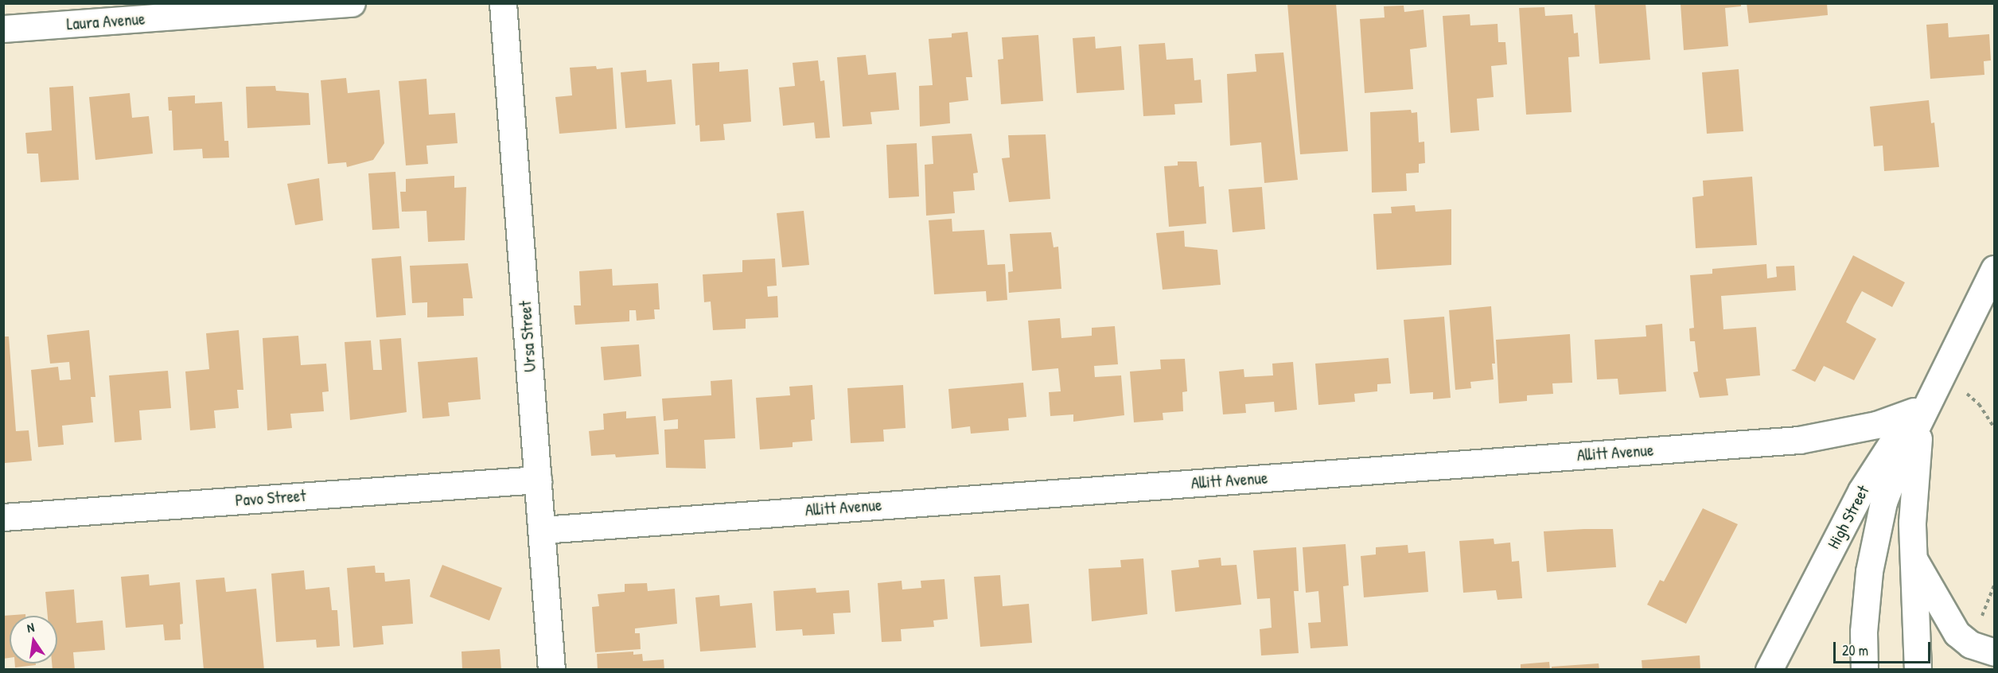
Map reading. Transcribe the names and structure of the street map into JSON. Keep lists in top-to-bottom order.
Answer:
{
  "streets": {
    "street": [
      "Laura Avenue",
      "Ursa Street",
      "Allitt Avenue",
      "Pavo Street",
      "High Street"
    ]
  },
  "crossings": [
    ["Ursa Street", "Allitt Avenue"],
    ["Ursa Street", "Pavo Street"],
    ["Allitt Avenue", "High Street"]
  ],
  "scale_bar": "20 m",
  "north": "top"
}
